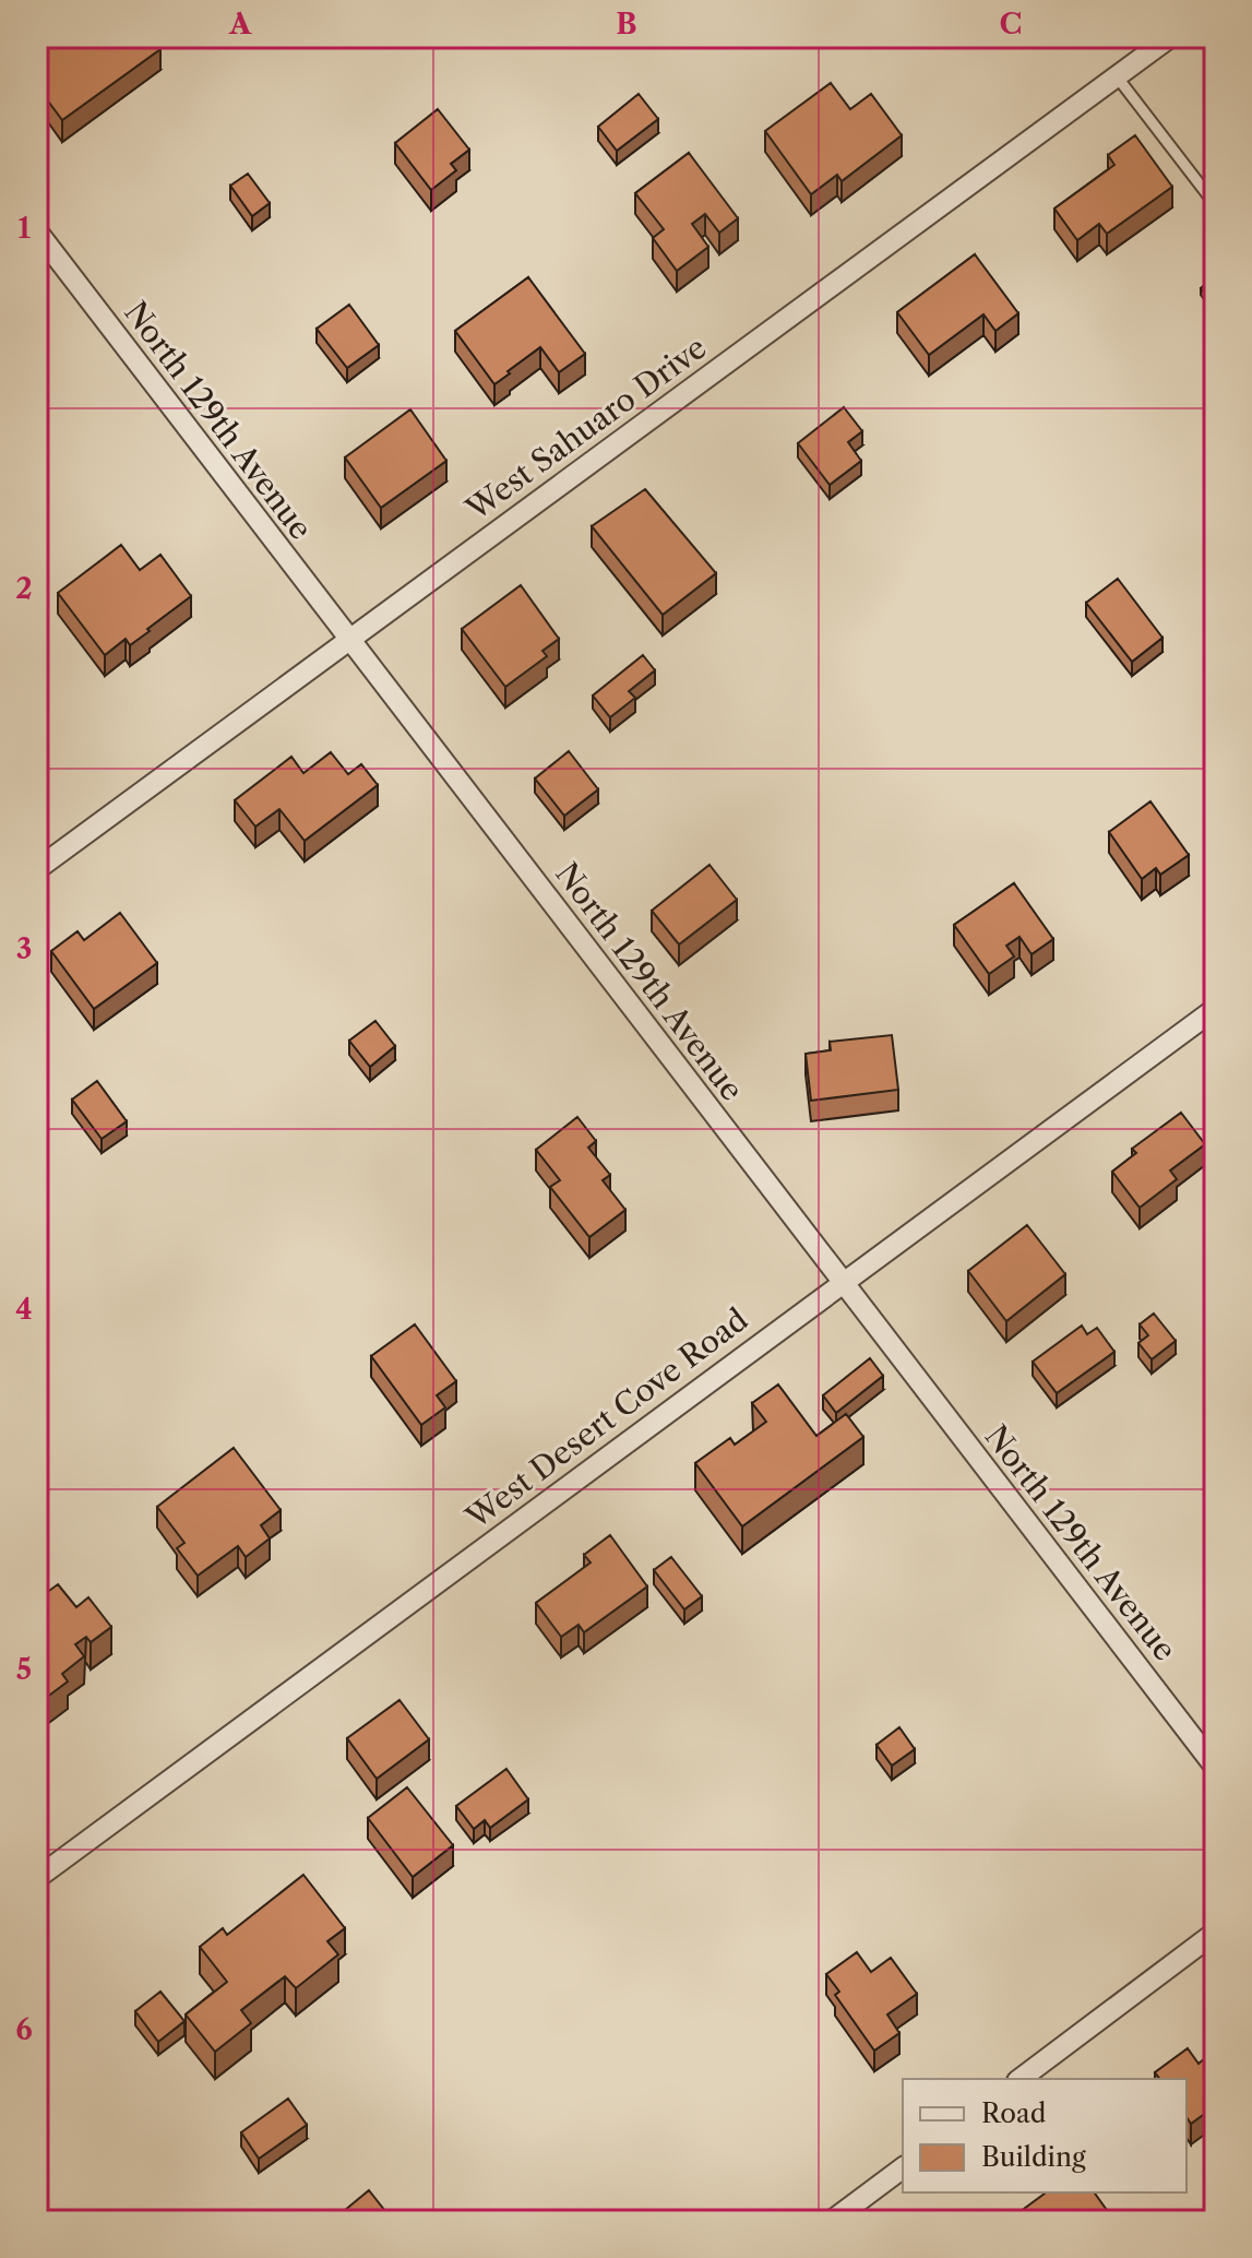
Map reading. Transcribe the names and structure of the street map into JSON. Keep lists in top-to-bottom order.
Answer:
{
  "streets": {
    "street": ["North 129th Avenue", "West Sahuaro Drive", "West Desert Cove Road"]
  },
  "crossings": [
    ["North 129th Avenue", "West Sahuaro Drive"],
    ["North 129th Avenue", "West Desert Cove Road"]
  ],
  "legend": ["Road", "Building"],
  "grid": {
    "columns": ["A", "B", "C"],
    "rows": [
      "1",
      "2",
      "3",
      "4",
      "5",
      "6"
    ]
  }
}
